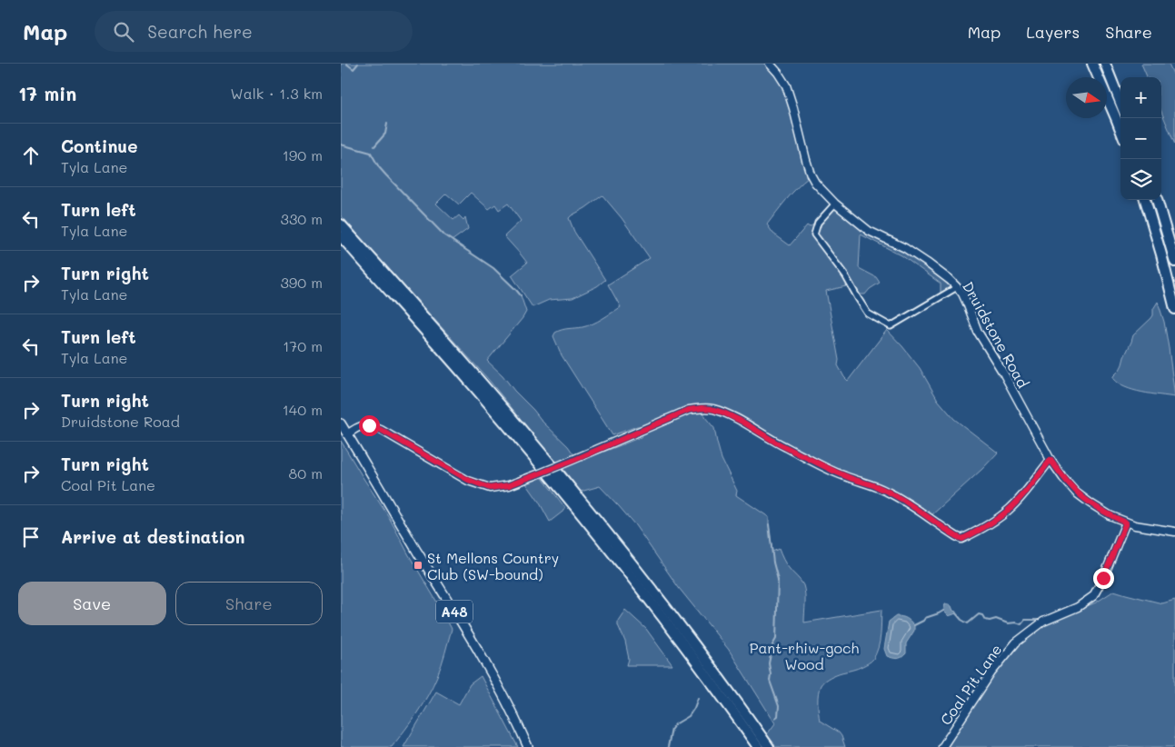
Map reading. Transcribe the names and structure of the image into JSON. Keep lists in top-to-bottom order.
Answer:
{
  "streets": {
    "main road": ["A48"],
    "street": ["Druidstone Road", "Coal Pit Lane"]
  },
  "crossings": [
    ["Druidstone Road", "Coal Pit Lane"]
  ],
  "parks": ["Pant-rhiw-goch Wood"],
  "places": {
    "transit": ["St Mellons Country Club (SW-bound)"]
  },
  "north": "right",
  "page": {
    "header": "Map",
    "search": "Search here",
    "nav": ["Map", "Layers", "Share"],
    "heading": ["17 min", "Walk · 1.3 km"],
    "map_buttons": ["+", "−"],
    "list": [
      ["Continue", "Tyla Lane", "190 m"],
      ["Turn left", "Tyla Lane", "330 m"],
      ["Turn right", "Tyla Lane", "390 m"],
      ["Turn left", "Tyla Lane", "170 m"],
      ["Turn right", "Druidstone Road", "140 m"],
      ["Turn right", "Coal Pit Lane", "80 m"],
      "Arrive at destination"
    ],
    "buttons": ["Save", "Share"]
  }
}
